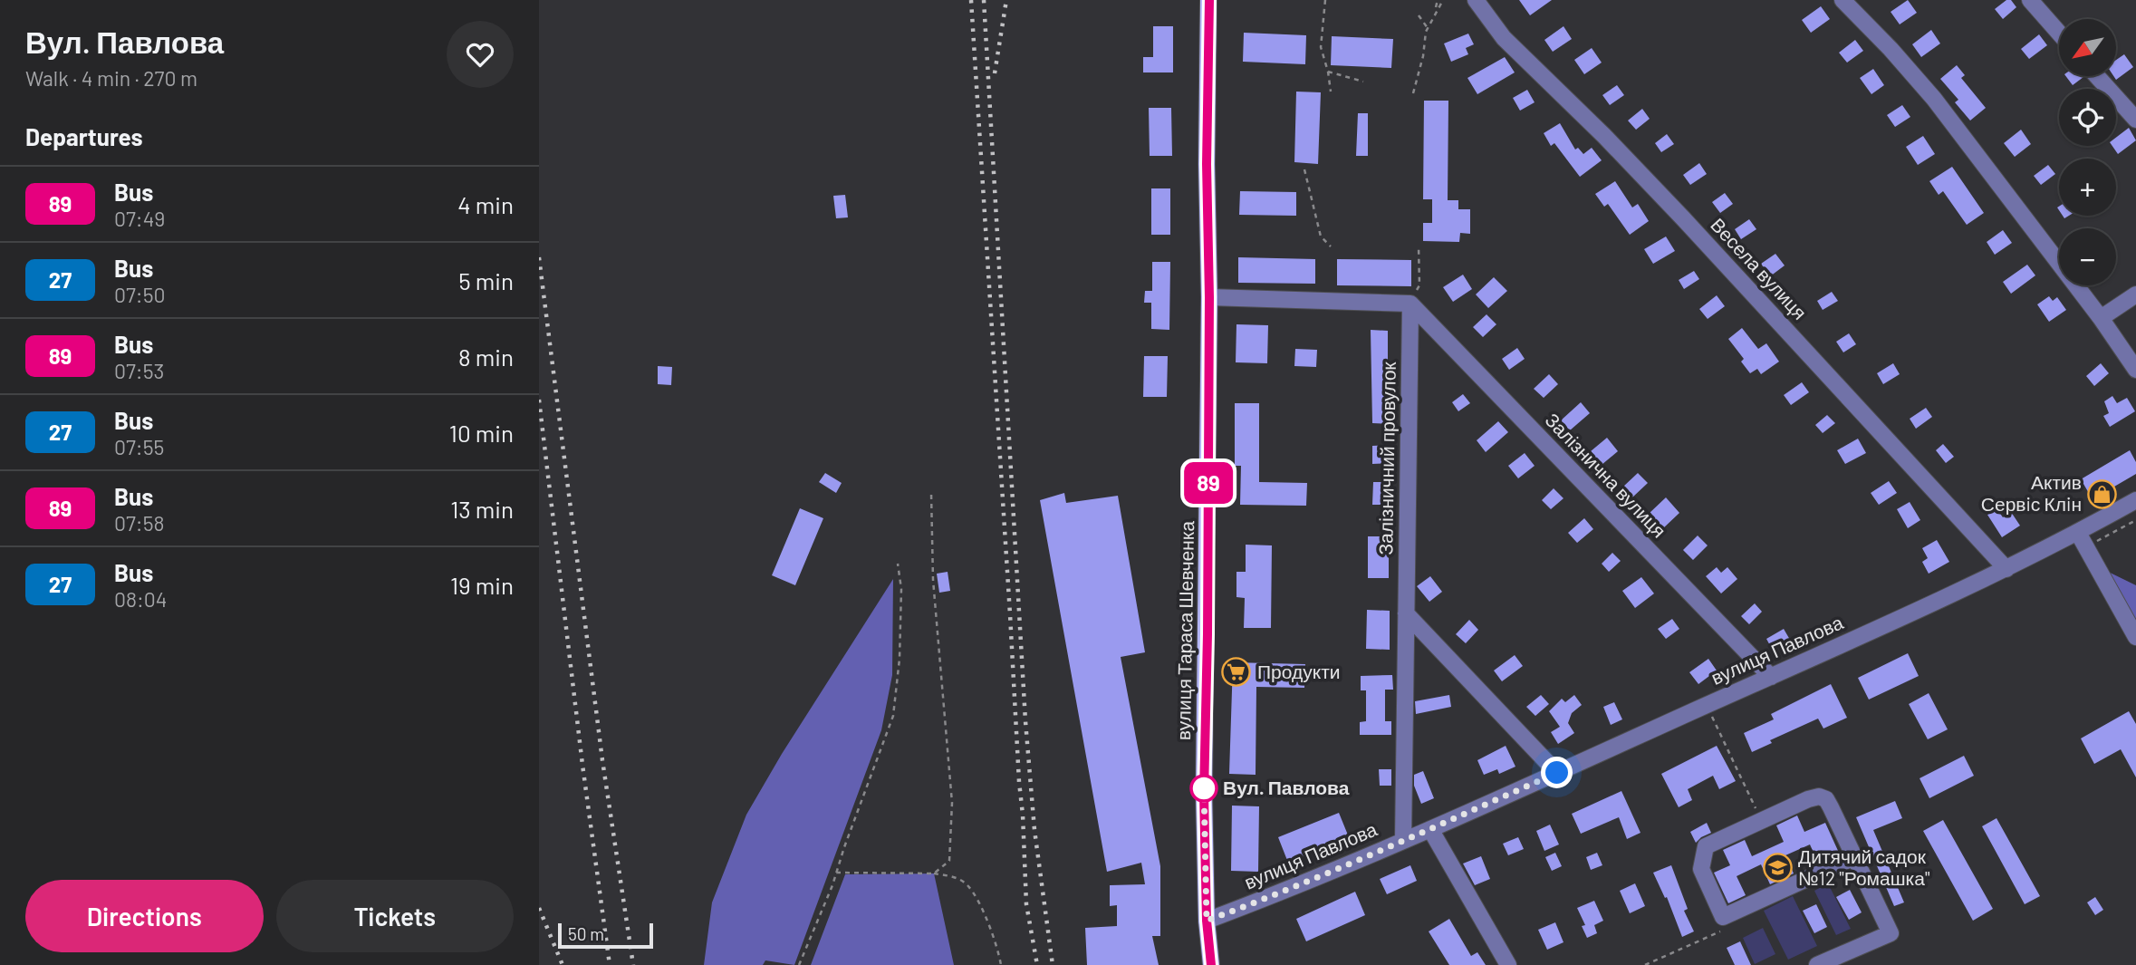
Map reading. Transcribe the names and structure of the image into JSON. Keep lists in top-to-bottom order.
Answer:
{
  "streets": {
    "main road": ["вулиця Тараса Шевченка"],
    "street": [
      "Весела вулиця",
      "Залізничний провулок",
      "Залізнична вулиця",
      "вулиця Павлова"
    ]
  },
  "crossings": [
    ["Весела вулиця", "вулиця Павлова"],
    ["Залізничний провулок", "Залізнична вулиця"],
    ["Залізничний провулок", "вулиця Павлова"],
    ["Залізнична вулиця", "вулиця Павлова"],
    ["вулиця Тараса Шевченка", "вулиця Павлова"]
  ],
  "places": {
    "shop": ["Актив Сервiс Клiн"],
    "supermarket": ["Продукти"],
    "other": ["Вул. Павлова"],
    "school or university": ["Дитячий садок №12 \"Ромашка\""]
  },
  "lines": ["bus line 89"],
  "scale_bar": "50 m",
  "north": "bottom left",
  "page": {
    "heading": [
      ["Вул. Павлова", "Walk · 4 min · 270 m"],
      "Departures"
    ],
    "on_map": "89",
    "map_buttons": ["+", "−"],
    "list": [
      {
        "mark": "89",
        "name": "Bus",
        "note": "07:49",
        "value": "4 min"
      },
      {
        "mark": "27",
        "name": "Bus",
        "note": "07:50",
        "value": "5 min"
      },
      {
        "mark": "89",
        "name": "Bus",
        "note": "07:53",
        "value": "8 min"
      },
      {
        "mark": "27",
        "name": "Bus",
        "note": "07:55",
        "value": "10 min"
      },
      {
        "mark": "89",
        "name": "Bus",
        "note": "07:58",
        "value": "13 min"
      },
      {
        "mark": "27",
        "name": "Bus",
        "note": "08:04",
        "value": "19 min"
      }
    ],
    "buttons": ["Directions", "Tickets"],
    "scale": "50 m"
  }
}
